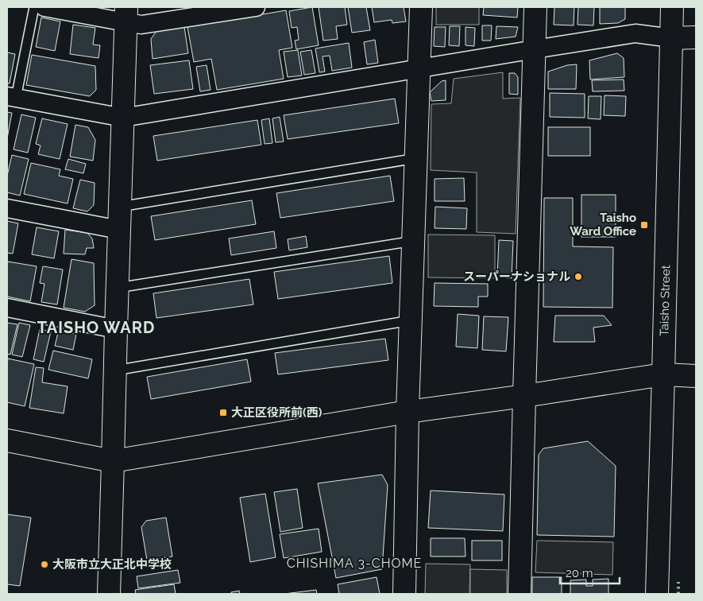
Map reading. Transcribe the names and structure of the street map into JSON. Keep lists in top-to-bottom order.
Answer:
{
  "streets": {
    "street": ["Taisho Street"]
  },
  "districts": ["TAISHO WARD", "CHISHIMA 3-CHOME"],
  "places": {
    "transit": ["Taisho Ward Office", "大正区役所前(西)"],
    "other": ["スーパーナショナル", "大阪市立大正北中学校"]
  },
  "scale_bar": "20 m"
}
